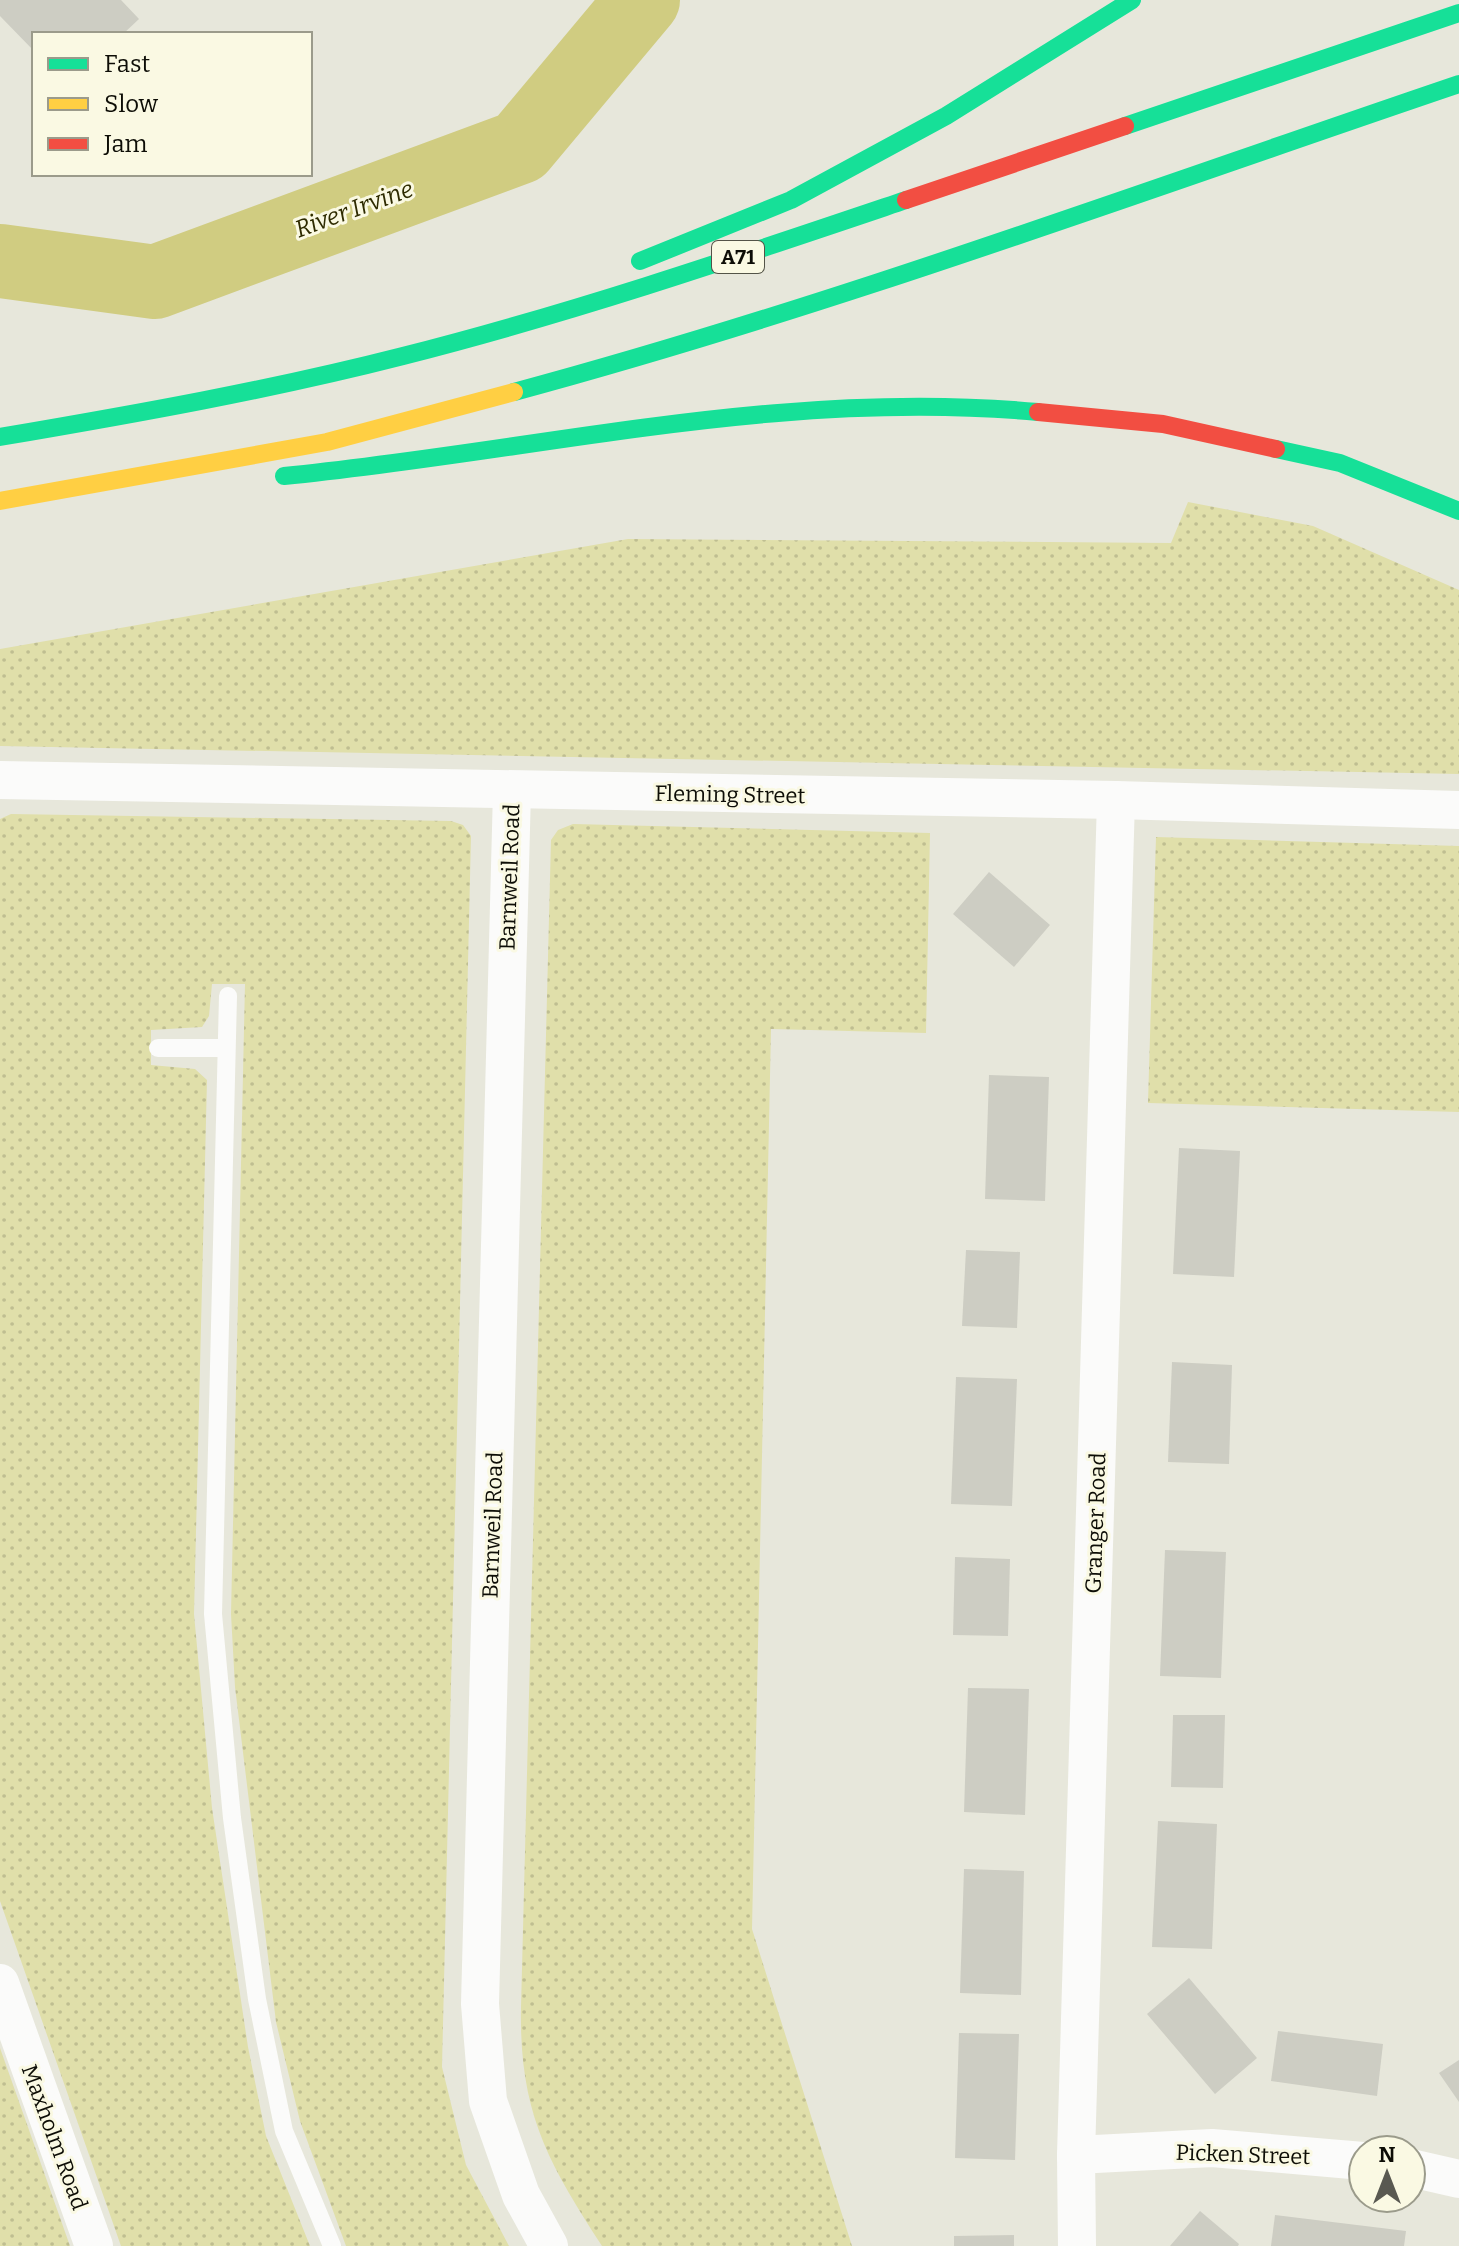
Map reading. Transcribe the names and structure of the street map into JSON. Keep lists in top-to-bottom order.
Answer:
{
  "streets": {
    "main road": ["A71"],
    "street": [
      "Fleming Street",
      "Barnweil Road",
      "Granger Road",
      "Maxholm Road",
      "Picken Street"
    ]
  },
  "crossings": [
    ["Fleming Street", "Barnweil Road"],
    ["Fleming Street", "Granger Road"],
    ["Granger Road", "Picken Street"]
  ],
  "water": ["River Irvine"],
  "legend": ["Fast", "Slow", "Jam"],
  "north": "top"
}
